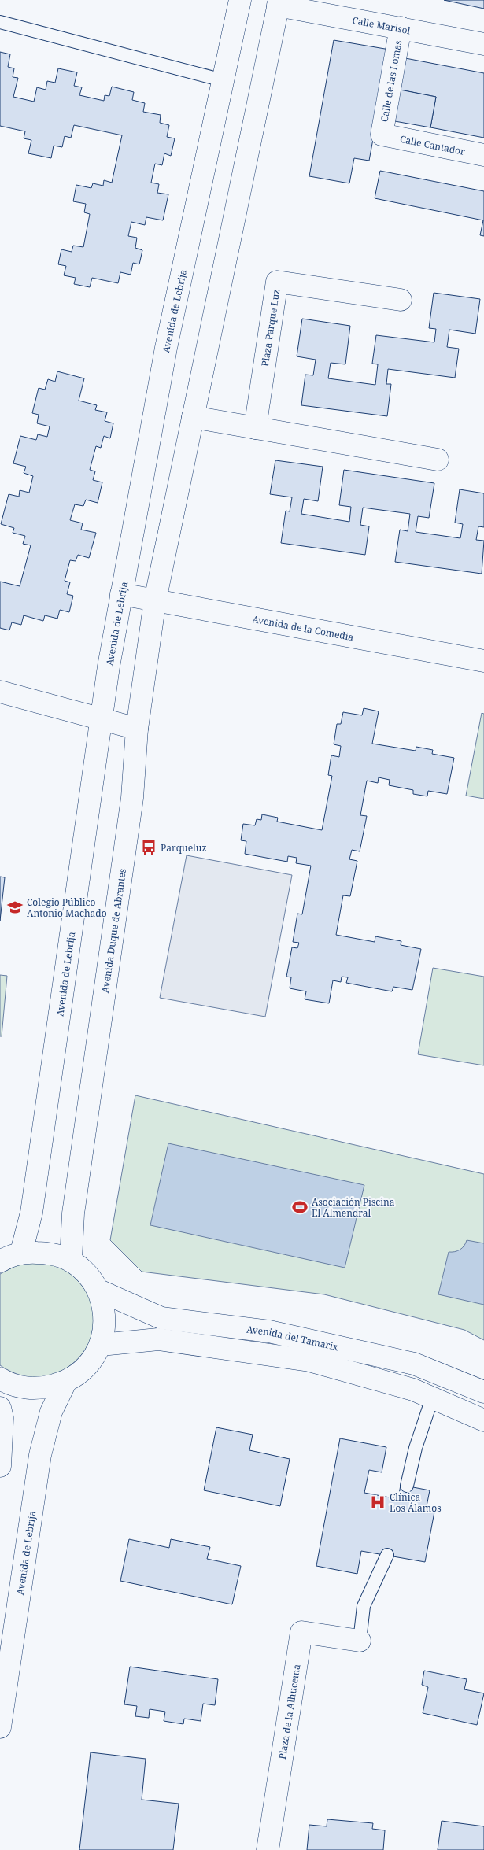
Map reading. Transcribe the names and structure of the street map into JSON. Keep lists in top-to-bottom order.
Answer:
{
  "streets": {
    "main road": [
      "Calle Marisol",
      "Calle de las Lomas",
      "Calle Cantador",
      "Avenida de Lebrija",
      "Plaza Parque Luz",
      "Avenida de la Comedia",
      "Avenida Duque de Abrantes",
      "Avenida del Tamarix",
      "Plaza de la Alhucema"
    ]
  },
  "crossings": [
    ["Calle Marisol", "Calle de las Lomas"],
    ["Calle de las Lomas", "Calle Cantador"],
    ["Avenida de Lebrija", "Avenida de la Comedia"],
    ["Avenida de la Comedia", "Avenida Duque de Abrantes"]
  ],
  "places": {
    "bus stop": ["Parqueluz"],
    "school or university": ["Colegio Público Antonio Machado"],
    "sports": ["Asociación Piscina El Almendral"],
    "hospital": ["Clínica Los Álamos"]
  }
}
